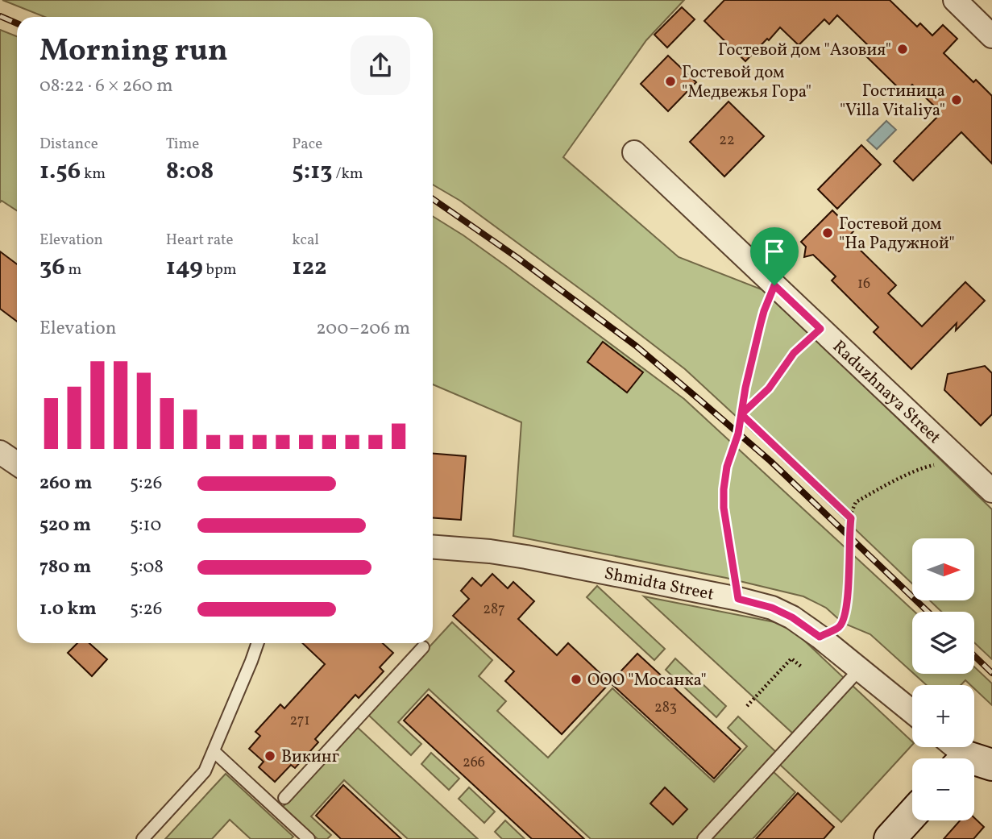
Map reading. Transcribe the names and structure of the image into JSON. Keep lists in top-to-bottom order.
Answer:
{
  "streets": {
    "street": ["Raduzhnaya Street", "Shmidta Street"]
  },
  "places": [
    "Гостевой дом \"Азовия\"",
    "Гостевой дом \"Медвежья Гора\"",
    "Гостиница \"Villa Vitaliya\"",
    "Гостевой дом \"На Радужной\"",
    "ООО \"Мосанка\"",
    "Викинг"
  ],
  "house_numbers": [
    "22",
    "16",
    "287",
    "283",
    "271",
    "266"
  ],
  "north": "right",
  "page": {
    "heading": ["Morning run", "08:22 · 6 × 260 m"],
    "stats": [
      ["Distance", "1.56 km"],
      ["Time", "8:08"],
      ["Pace", "5:13 /km"],
      ["Elevation", "36 m"],
      ["Heart rate", "149 bpm"],
      ["kcal", "122"]
    ],
    "chart": ["Elevation", "200–206 m"],
    "list": [
      {
        "name": "260 m",
        "note": "5:26"
      },
      {
        "name": "520 m",
        "note": "5:10"
      },
      {
        "name": "780 m",
        "note": "5:08"
      },
      {
        "name": "1.0 km",
        "note": "5:26"
      }
    ],
    "map_buttons": ["+", "−"]
  }
}
